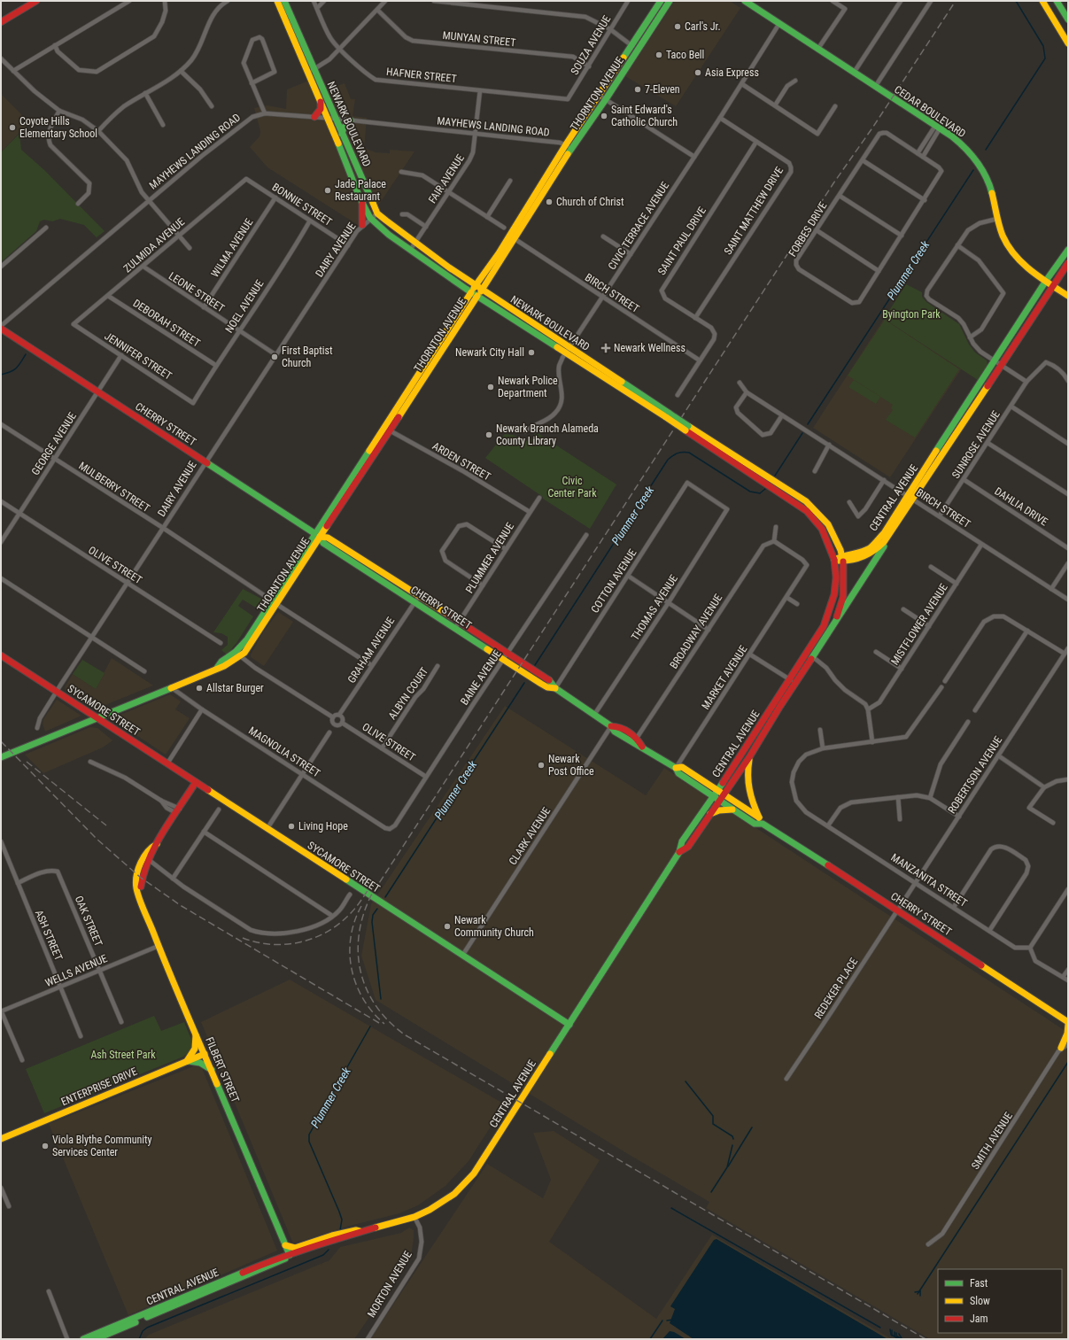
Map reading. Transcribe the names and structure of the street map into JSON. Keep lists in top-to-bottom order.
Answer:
{
  "streets": {
    "main road": [
      "THORNTON AVENUE",
      "CEDAR BOULEVARD",
      "NEWARK BOULEVARD",
      "CHERRY STREET",
      "CENTRAL AVENUE",
      "SYCAMORE STREET",
      "FILBERT STREET",
      "ENTERPRISE DRIVE"
    ],
    "street": [
      "MUNYAN STREET",
      "SOUZA AVENUE",
      "HAFNER STREET",
      "MAYHEWS LANDING ROAD",
      "FAIR AVENUE",
      "BONNIE STREET",
      "SAINT MATTHEW DRIVE",
      "CIVIC TERRACE AVENUE",
      "FORBES DRIVE",
      "SAINT PAUL DRIVE",
      "ZULMIDA AVENUE",
      "WILMA AVENUE",
      "DAIRY AVENUE",
      "LEONE STREET",
      "BIRCH STREET",
      "NOEL AVENUE",
      "DEBORAH STREET",
      "JENNIFER STREET",
      "GEORGE AVENUE",
      "SUNROSE AVENUE",
      "ARDEN STREET",
      "MULBERRY STREET",
      "DAHLIA DRIVE",
      "PLUMMER AVENUE",
      "OLIVE STREET",
      "COTTON AVENUE",
      "THOMAS AVENUE",
      "MISTFLOWER AVENUE",
      "BROADWAY AVENUE",
      "GRAHAM AVENUE",
      "BAINE AVENUE",
      "MARKET AVENUE",
      "ALBYN COURT",
      "MAGNOLIA STREET",
      "ROBERTSON AVENUE",
      "CLARK AVENUE",
      "MANZANITA STREET",
      "OAK STREET",
      "ASH STREET",
      "WELLS AVENUE",
      "REDEKER PLACE",
      "SMITH AVENUE",
      "MORTON AVENUE"
    ]
  },
  "crossings": [
    ["MUNYAN STREET", "SOUZA AVENUE"],
    ["SOUZA AVENUE", "HAFNER STREET"],
    ["HAFNER STREET", "FAIR AVENUE"],
    ["THORNTON AVENUE", "NEWARK BOULEVARD"],
    ["THORNTON AVENUE", "MAYHEWS LANDING ROAD"],
    ["THORNTON AVENUE", "BIRCH STREET"],
    ["THORNTON AVENUE", "CHERRY STREET"],
    ["THORNTON AVENUE", "ARDEN STREET"],
    ["THORNTON AVENUE", "MULBERRY STREET"],
    ["THORNTON AVENUE", "OLIVE STREET"],
    ["THORNTON AVENUE", "SYCAMORE STREET"],
    ["THORNTON AVENUE", "MAGNOLIA STREET"],
    ["CEDAR BOULEVARD", "CIVIC TERRACE AVENUE"],
    ["CEDAR BOULEVARD", "CENTRAL AVENUE"],
    ["NEWARK BOULEVARD", "MAYHEWS LANDING ROAD"],
    ["NEWARK BOULEVARD", "FAIR AVENUE"],
    ["NEWARK BOULEVARD", "CIVIC TERRACE AVENUE"],
    ["NEWARK BOULEVARD", "DAIRY AVENUE"],
    ["NEWARK BOULEVARD", "CENTRAL AVENUE"],
    ["MAYHEWS LANDING ROAD", "FAIR AVENUE"],
    ["BONNIE STREET", "ZULMIDA AVENUE"],
    ["BONNIE STREET", "WILMA AVENUE"],
    ["BONNIE STREET", "DAIRY AVENUE"],
    ["BONNIE STREET", "NOEL AVENUE"],
    ["SAINT MATTHEW DRIVE", "CIVIC TERRACE AVENUE"],
    ["SAINT MATTHEW DRIVE", "SAINT PAUL DRIVE"],
    ["CIVIC TERRACE AVENUE", "BIRCH STREET"],
    ["SAINT PAUL DRIVE", "BIRCH STREET"],
    ["ZULMIDA AVENUE", "LEONE STREET"],
    ["ZULMIDA AVENUE", "DEBORAH STREET"],
    ["ZULMIDA AVENUE", "JENNIFER STREET"],
    ["WILMA AVENUE", "LEONE STREET"],
    ["DAIRY AVENUE", "LEONE STREET"],
    ["DAIRY AVENUE", "CHERRY STREET"],
    ["DAIRY AVENUE", "MULBERRY STREET"],
    ["DAIRY AVENUE", "OLIVE STREET"],
    ["DAIRY AVENUE", "SYCAMORE STREET"],
    ["LEONE STREET", "NOEL AVENUE"],
    ["BIRCH STREET", "SUNROSE AVENUE"],
    ["BIRCH STREET", "CENTRAL AVENUE"],
    ["BIRCH STREET", "MISTFLOWER AVENUE"],
    ["NOEL AVENUE", "DEBORAH STREET"],
    ["NOEL AVENUE", "JENNIFER STREET"],
    ["JENNIFER STREET", "GEORGE AVENUE"],
    ["CHERRY STREET", "GEORGE AVENUE"],
    ["CHERRY STREET", "CENTRAL AVENUE"],
    ["CHERRY STREET", "PLUMMER AVENUE"],
    ["CHERRY STREET", "COTTON AVENUE"],
    ["CHERRY STREET", "THOMAS AVENUE"],
    ["CHERRY STREET", "BROADWAY AVENUE"],
    ["CHERRY STREET", "GRAHAM AVENUE"],
    ["CHERRY STREET", "BAINE AVENUE"],
    ["CHERRY STREET", "MARKET AVENUE"],
    ["CHERRY STREET", "ROBERTSON AVENUE"],
    ["CHERRY STREET", "CLARK AVENUE"],
    ["CHERRY STREET", "REDEKER PLACE"],
    ["GEORGE AVENUE", "MULBERRY STREET"],
    ["GEORGE AVENUE", "OLIVE STREET"],
    ["SUNROSE AVENUE", "DAHLIA DRIVE"],
    ["ARDEN STREET", "PLUMMER AVENUE"],
    ["MULBERRY STREET", "GRAHAM AVENUE"],
    ["CENTRAL AVENUE", "SYCAMORE STREET"],
    ["CENTRAL AVENUE", "FILBERT STREET"],
    ["CENTRAL AVENUE", "MORTON AVENUE"],
    ["OLIVE STREET", "GRAHAM AVENUE"],
    ["OLIVE STREET", "BAINE AVENUE"],
    ["OLIVE STREET", "ALBYN COURT"],
    ["COTTON AVENUE", "THOMAS AVENUE"],
    ["BROADWAY AVENUE", "MARKET AVENUE"],
    ["BAINE AVENUE", "MAGNOLIA STREET"],
    ["SYCAMORE STREET", "CLARK AVENUE"],
    ["ROBERTSON AVENUE", "MANZANITA STREET"],
    ["ROBERTSON AVENUE", "REDEKER PLACE"],
    ["OAK STREET", "ASH STREET"],
    ["OAK STREET", "WELLS AVENUE"],
    ["ASH STREET", "WELLS AVENUE"],
    ["WELLS AVENUE", "FILBERT STREET"],
    ["FILBERT STREET", "ENTERPRISE DRIVE"]
  ],
  "water": ["Plummer Creek"],
  "parks": ["Byington Park", "Civic Center Park", "Ash Street Park"],
  "places": {
    "other": [
      "Carl's Jr.",
      "Taco Bell",
      "Asia Express",
      "7-Eleven",
      "Saint Edward's Catholic Church",
      "Coyote Hills Elementary School",
      "Jade Palace Restaurant",
      "Church of Christ",
      "Newark City Hall",
      "First Baptist Church",
      "Newark Police Department",
      "Newark Branch Alameda County Library",
      "Allstar Burger",
      "Newark Post Office",
      "Living Hope",
      "Newark Community Church",
      "Viola Blythe Community Services Center"
    ],
    "health": ["Newark Wellness"]
  },
  "legend": ["Fast", "Slow", "Jam"]
}
